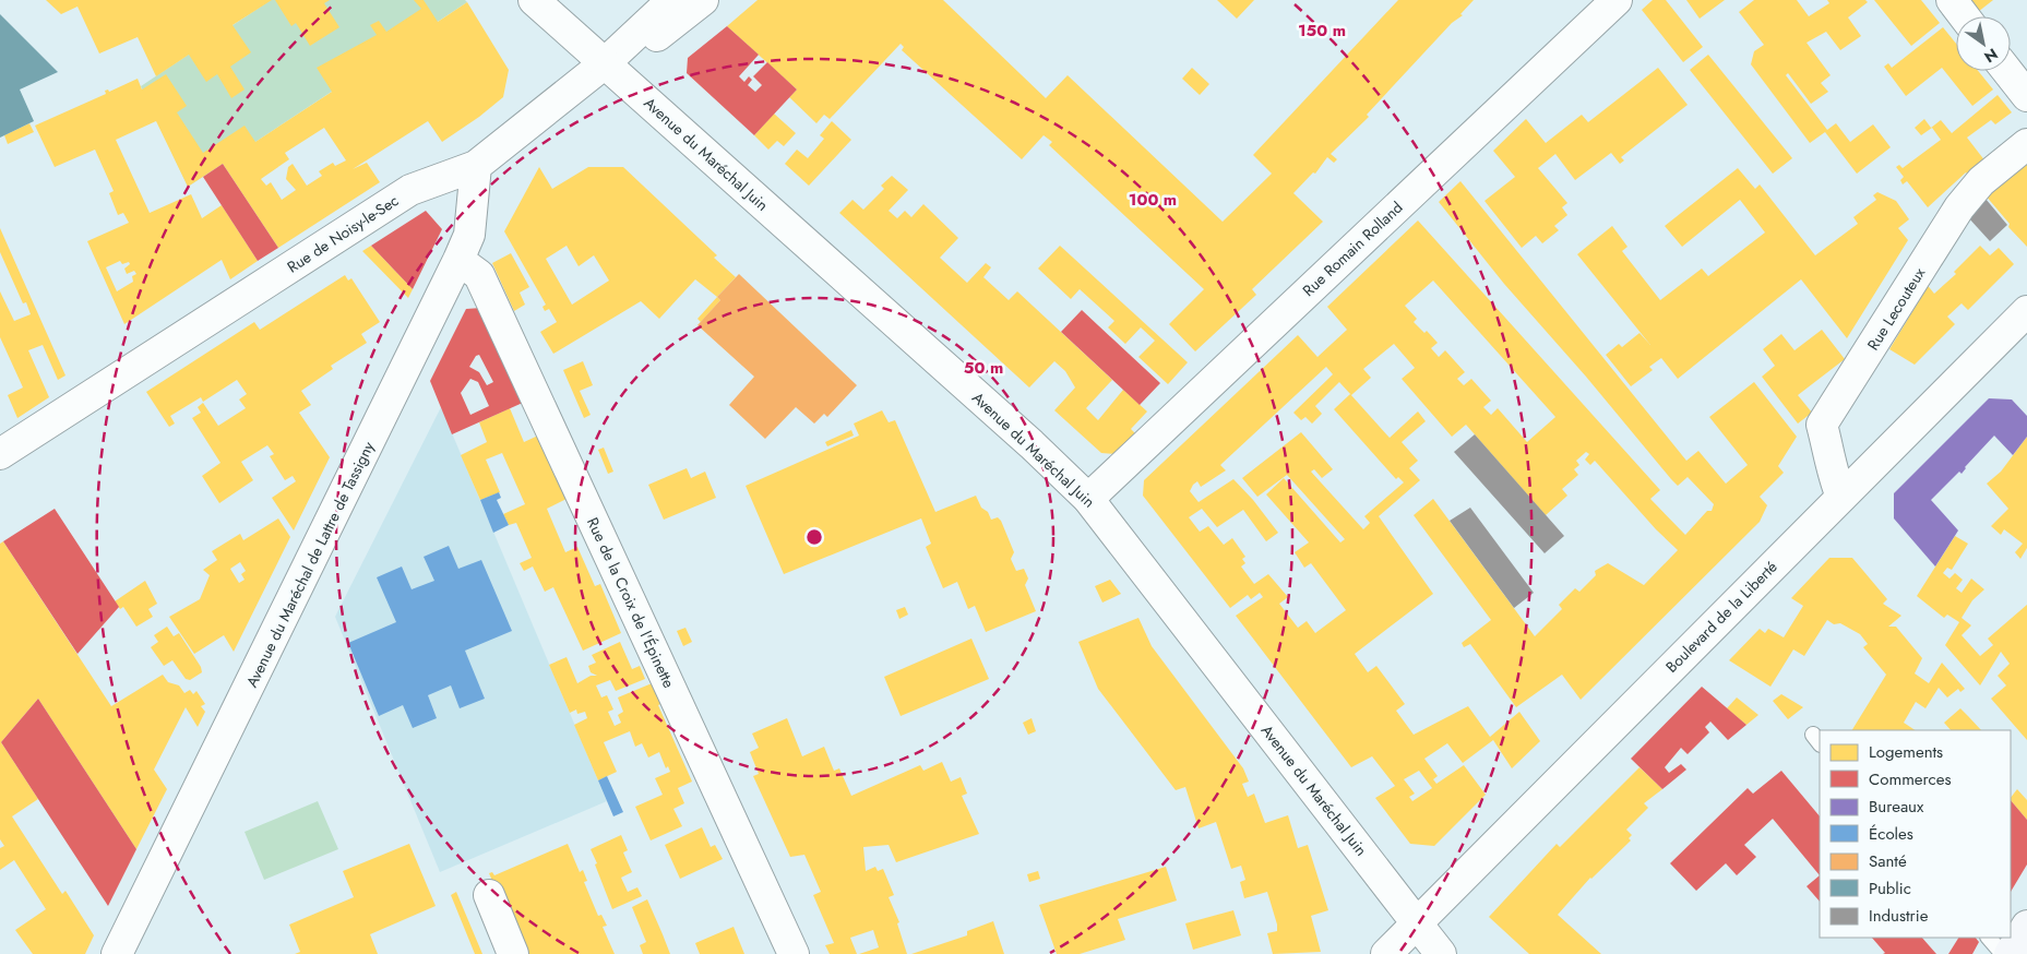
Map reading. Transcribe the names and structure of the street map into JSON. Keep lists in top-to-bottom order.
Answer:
{
  "streets": {
    "street": [
      "Avenue du Maréchal Juin",
      "Rue de Noisy-le-Sec",
      "Rue Romain Rolland",
      "Rue Lecouteux",
      "Avenue du Maréchal de Lattre de Tassigny",
      "Rue de la Croix de l'Épinette",
      "Boulevard de la Liberté"
    ]
  },
  "crossings": [
    ["Avenue du Maréchal Juin", "Rue de Noisy-le-Sec"],
    ["Avenue du Maréchal Juin", "Rue Romain Rolland"],
    ["Avenue du Maréchal Juin", "Boulevard de la Liberté"],
    ["Rue de Noisy-le-Sec", "Avenue du Maréchal de Lattre de Tassigny"],
    ["Rue Lecouteux", "Boulevard de la Liberté"],
    ["Avenue du Maréchal de Lattre de Tassigny", "Rue de la Croix de l'Épinette"]
  ],
  "legend": [
    "Logements",
    "Commerces",
    "Bureaux",
    "Écoles",
    "Santé",
    "Public",
    "Industrie"
  ],
  "north": "bottom right",
  "rings": ["150 m", "100 m", "50 m"]
}
